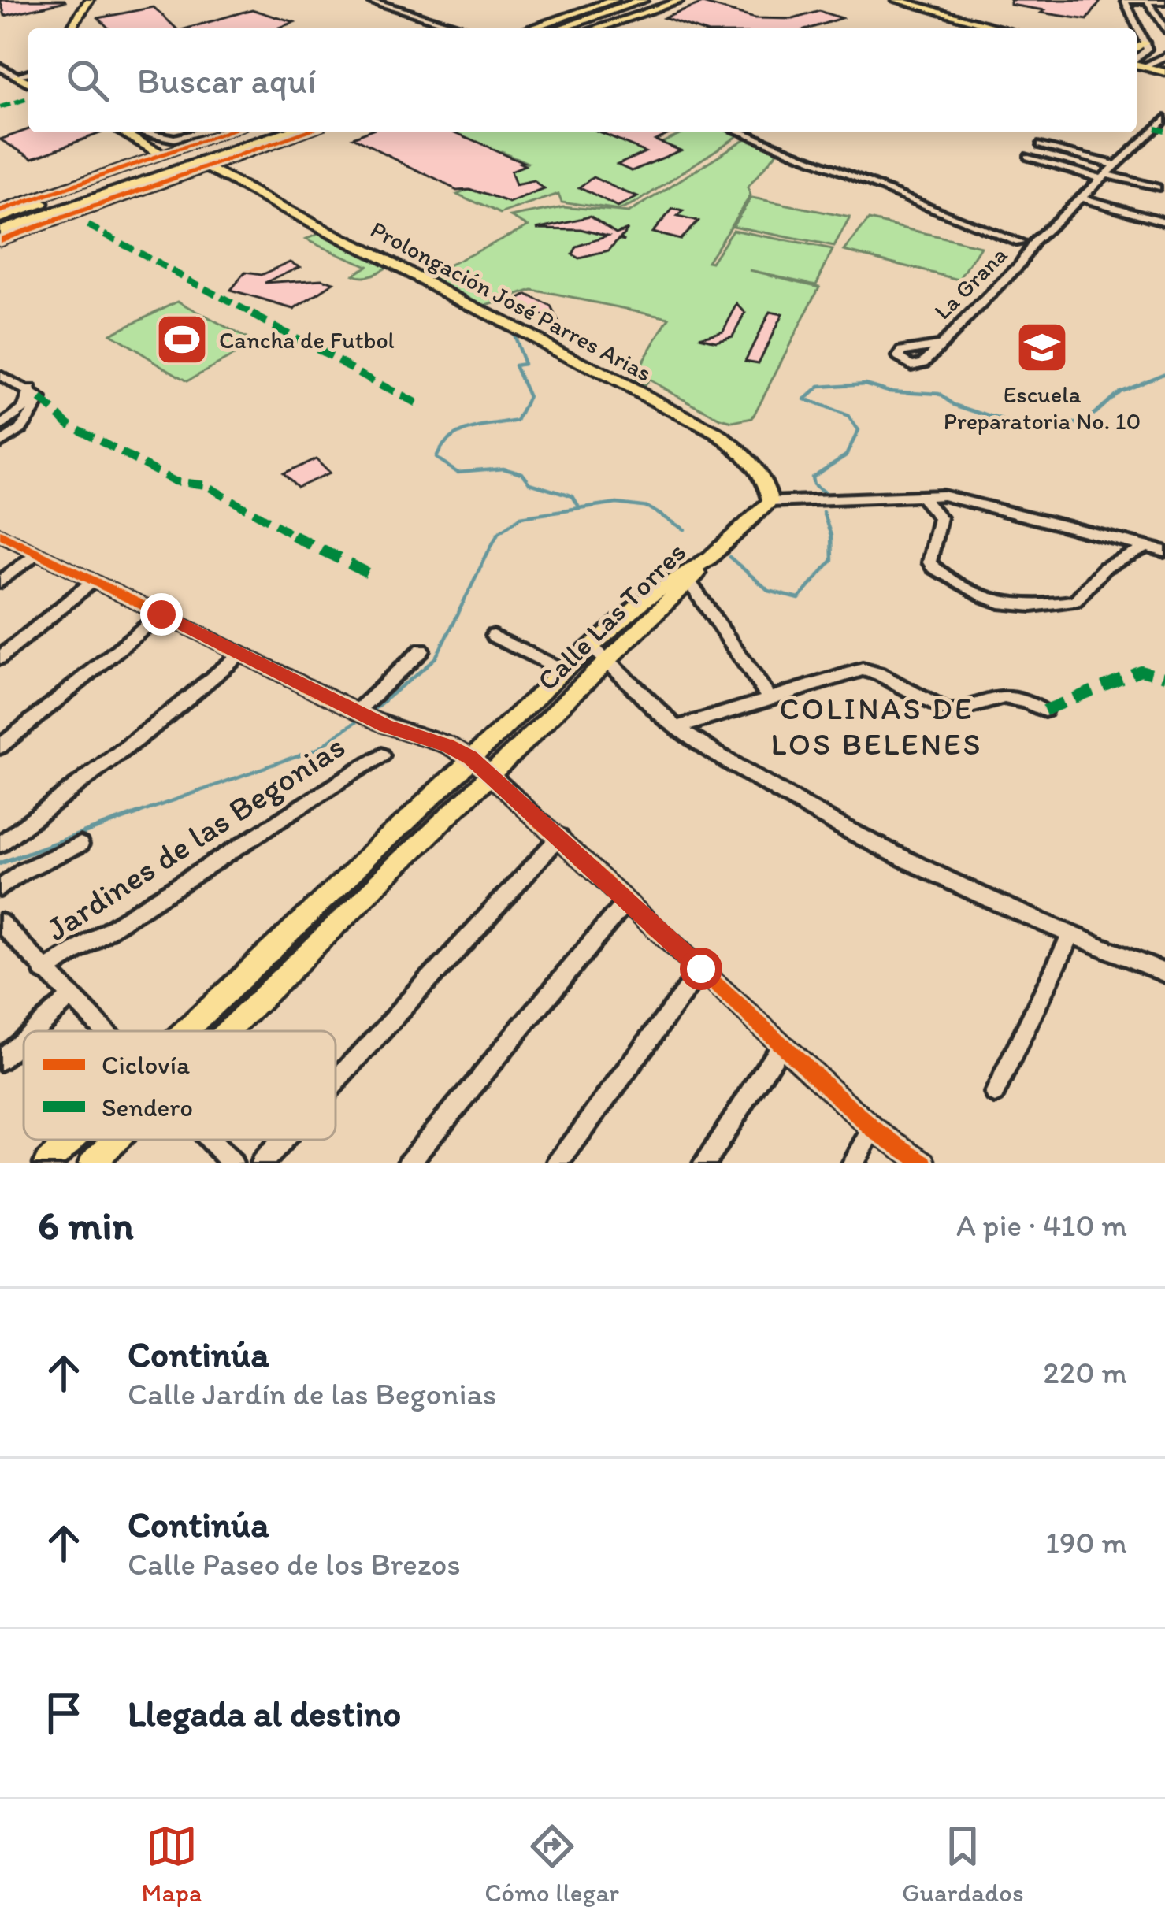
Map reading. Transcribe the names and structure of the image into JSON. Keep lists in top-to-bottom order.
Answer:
{
  "streets": {
    "main road": ["Prolongación José Parres Arias", "Calle Las Torres"],
    "street": ["La Grana", "Jardines de las Begonias"]
  },
  "crossings": [
    ["Prolongación José Parres Arias", "Calle Las Torres"]
  ],
  "districts": ["COLINAS DE LOS BELENES"],
  "places": {
    "sports": ["Cancha de Futbol"],
    "school or university": ["Escuela Preparatoria No. 10"]
  },
  "legend": ["Ciclovía", "Sendero"],
  "page": {
    "search": "Buscar aquí",
    "heading": ["6 min", "A pie · 410 m"],
    "list": [
      ["Continúa", "Calle Jardín de las Begonias", "220 m"],
      ["Continúa", "Calle Paseo de los Brezos", "190 m"],
      "Llegada al destino"
    ],
    "nav": ["Mapa", "Cómo llegar", "Guardados"]
  }
}
